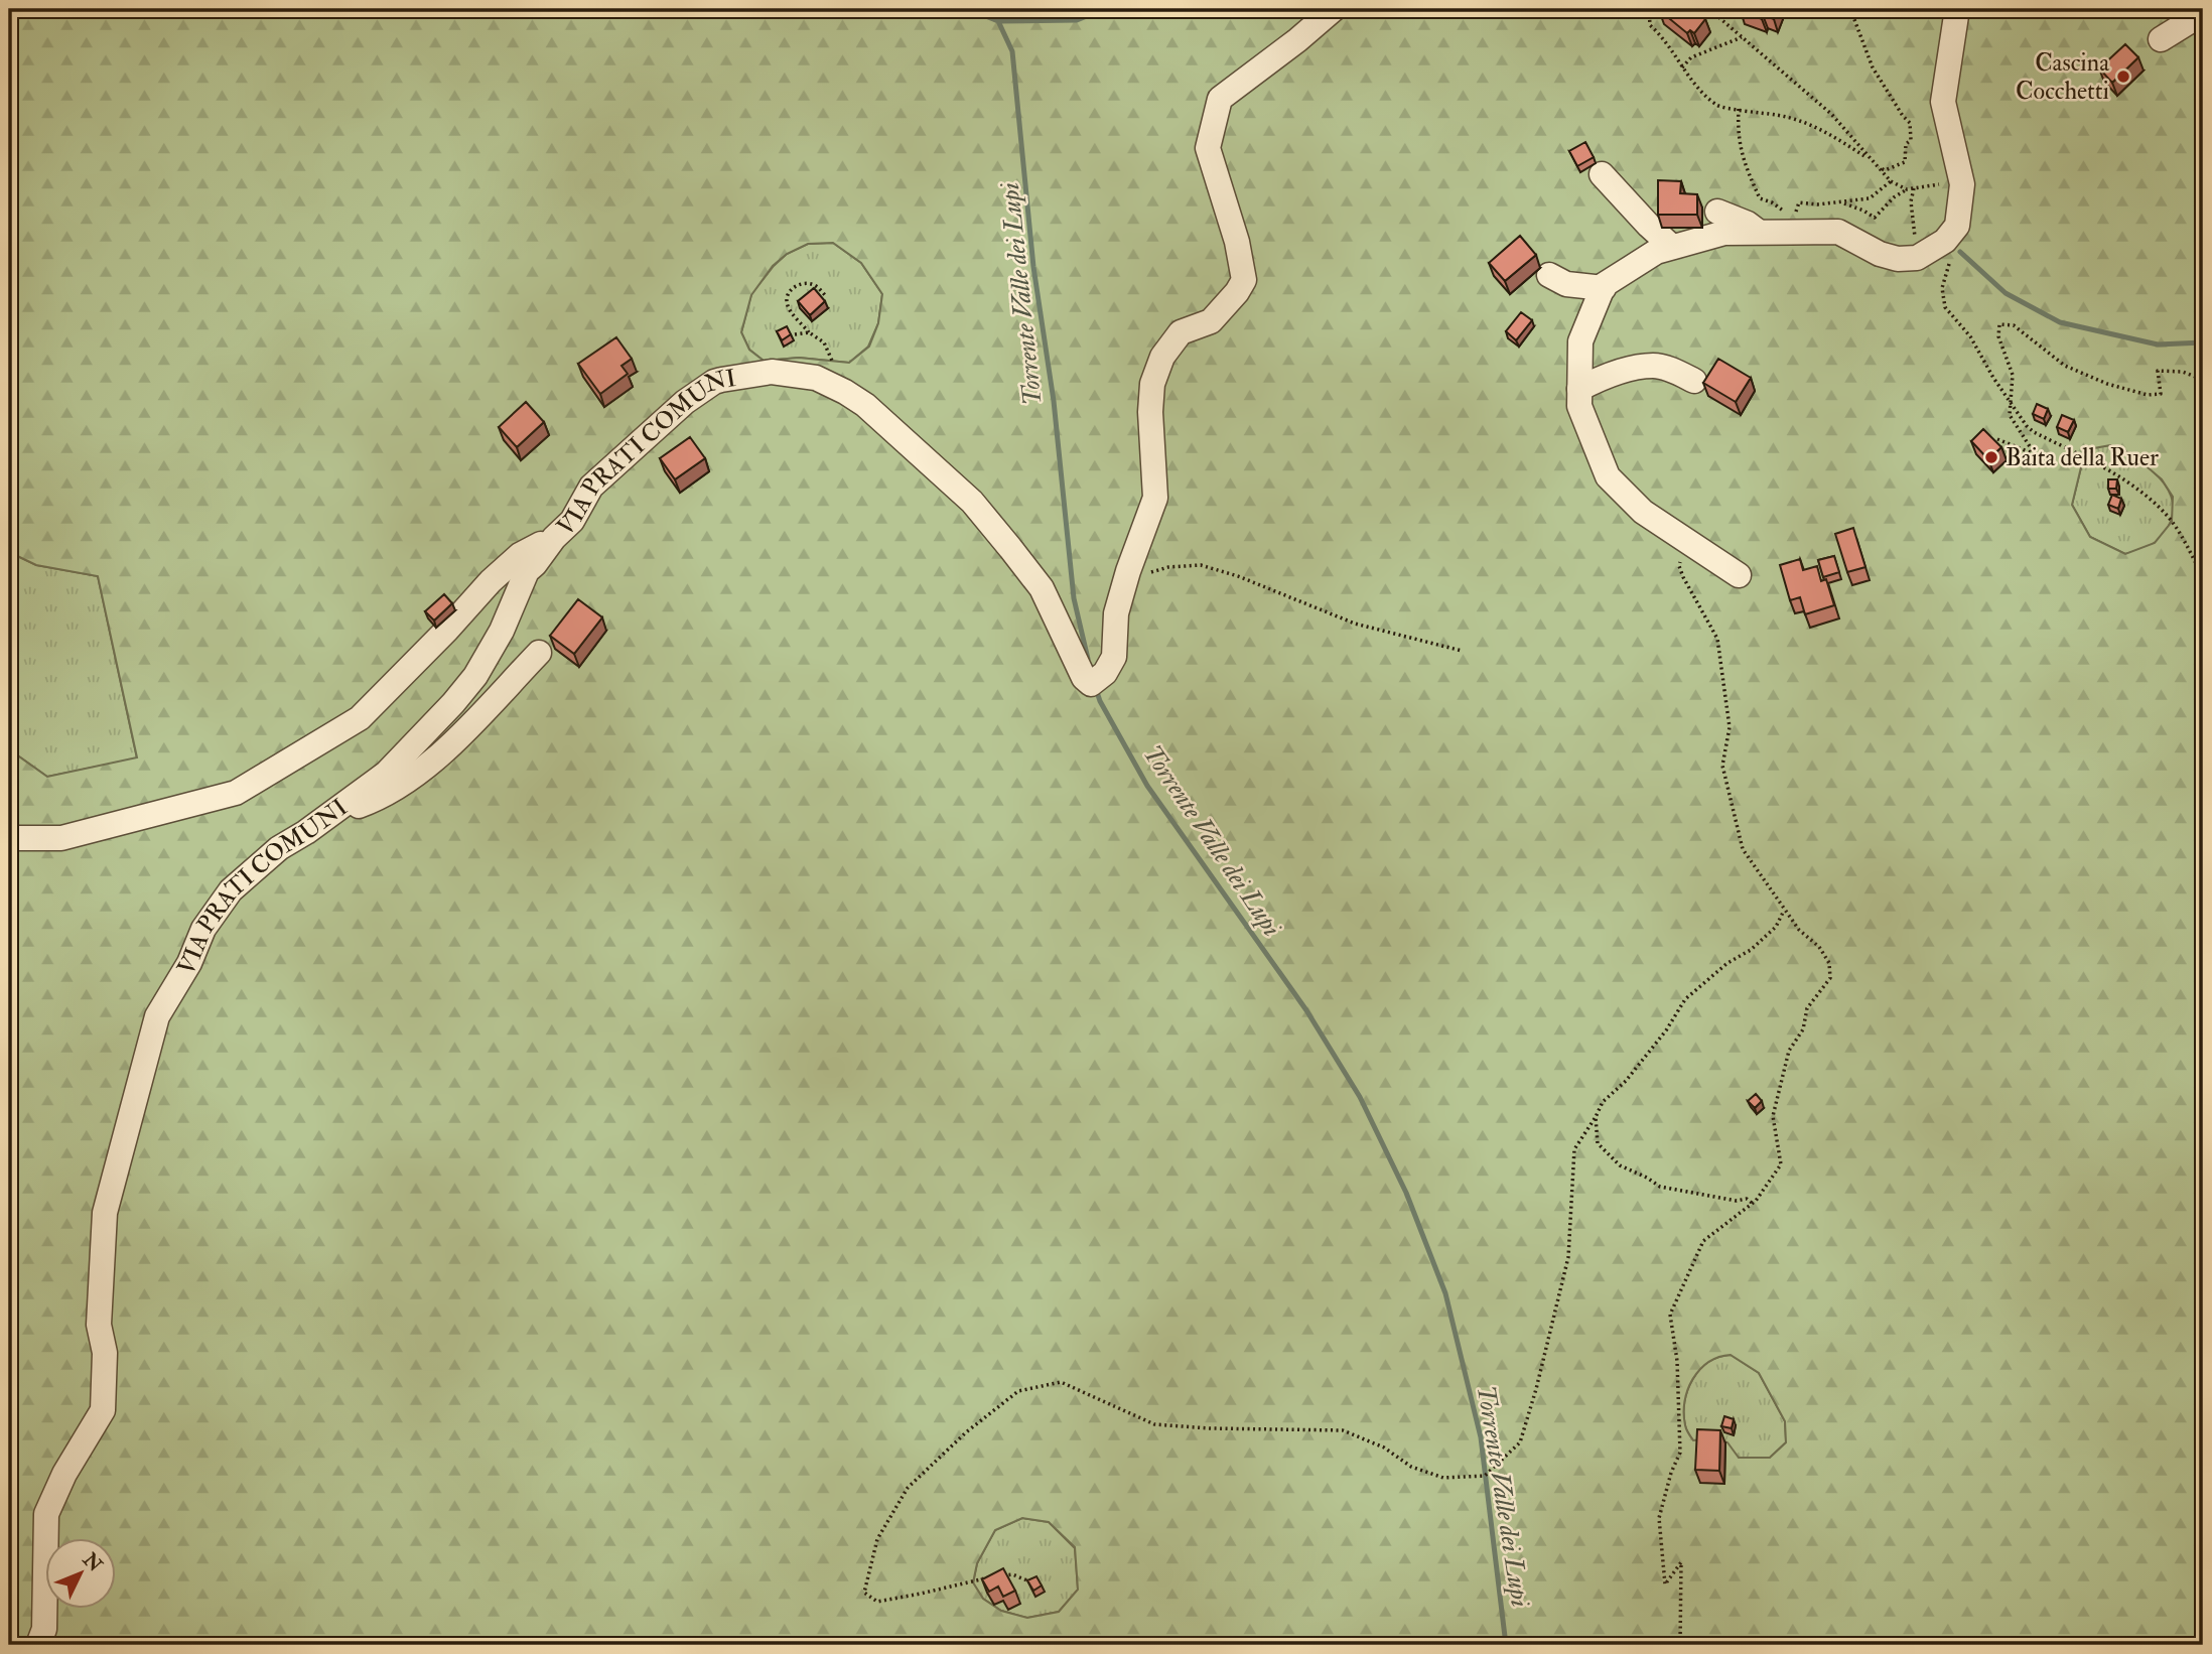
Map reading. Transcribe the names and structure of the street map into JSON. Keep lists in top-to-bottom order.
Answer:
{
  "streets": {
    "street": ["VIA PRATI COMUNI"]
  },
  "water": ["Torrente Valle dei Lupi"],
  "places": ["Cascina Cocchetti", "Baita della Ruer"],
  "north": "top right"
}
